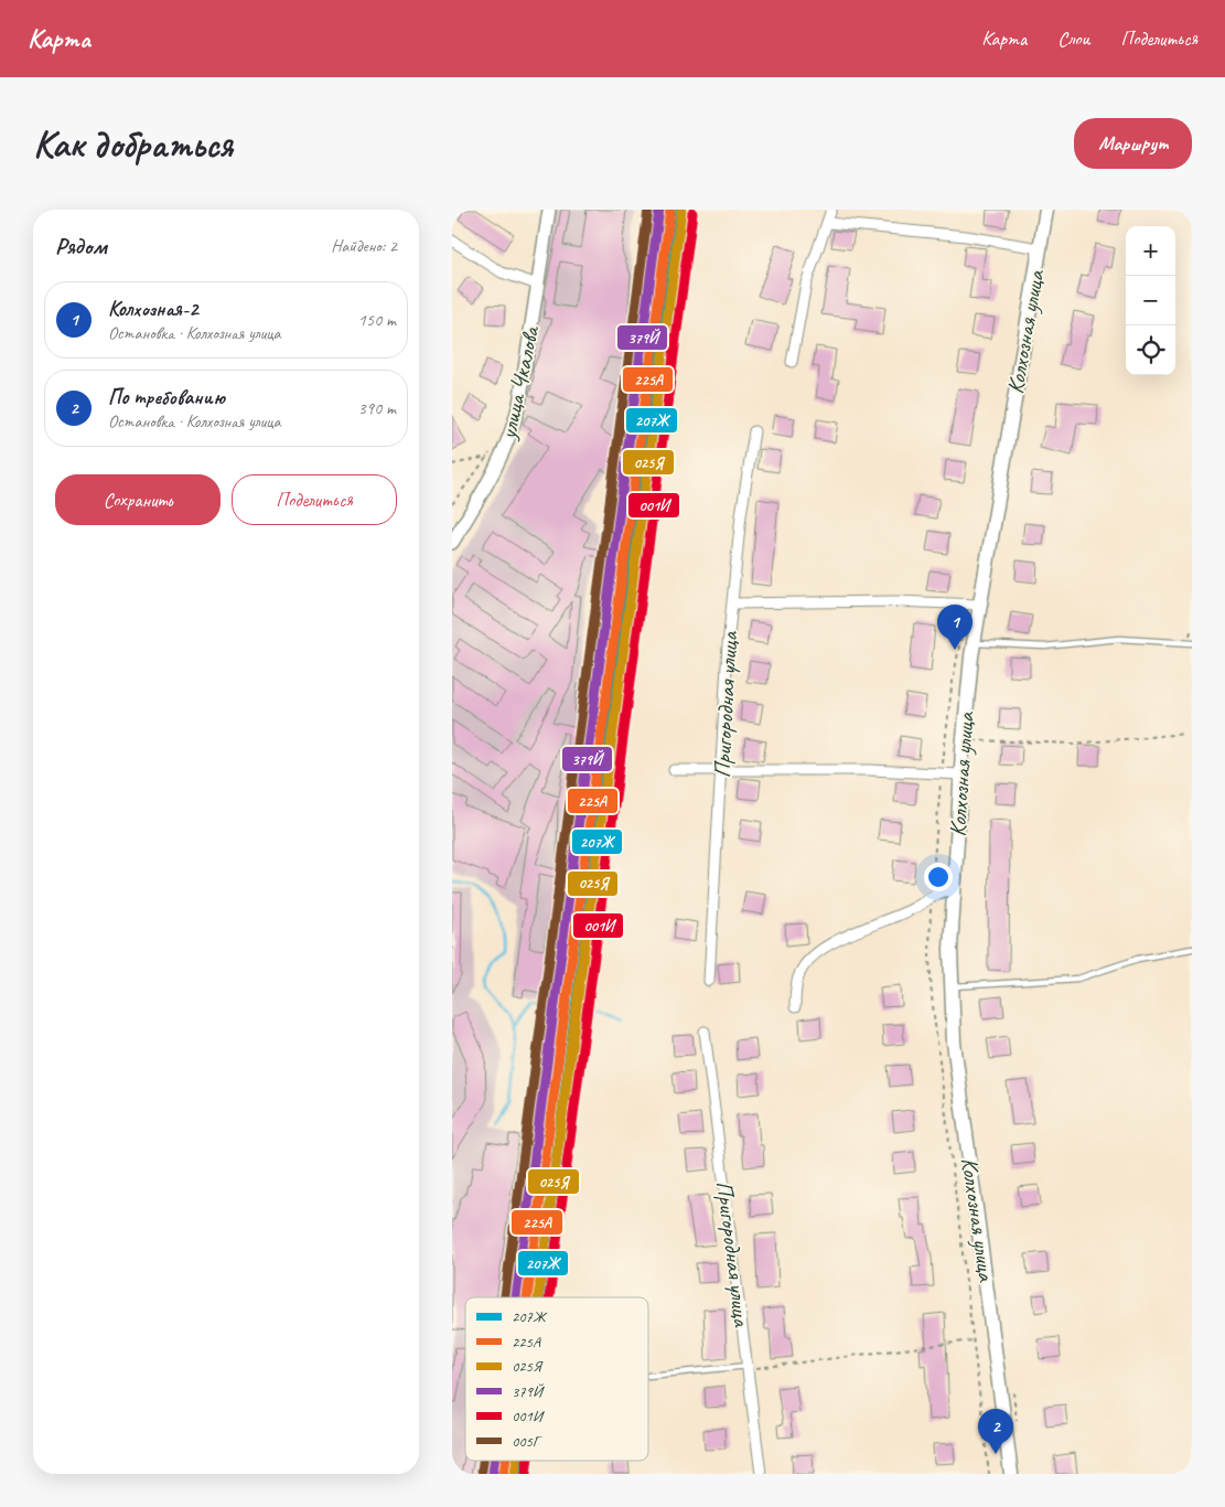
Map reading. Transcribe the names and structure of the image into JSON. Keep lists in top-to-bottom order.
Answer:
{
  "streets": {
    "main road": ["Колхозная улица"],
    "street": ["улица Чкалова", "Пригородная улица"]
  },
  "lines": [
    "transit line 207Ж",
    "transit line 225А",
    "transit line 379Й",
    "transit line 005Г",
    "transit line 025Я",
    "transit line 001И"
  ],
  "legend": [
    "207Ж",
    "225А",
    "025Я",
    "379Й",
    "001И",
    "005Г"
  ],
  "page": {
    "header": "Карта",
    "nav": ["Карта", "Слои", "Поделиться"],
    "buttons": [
      "Маршрут",
      ["Сохранить", "Поделиться"]
    ],
    "title": "Как добраться",
    "heading": ["Рядом", "Найдено: 2"],
    "map_buttons": ["+", "−"],
    "list": [
      {
        "mark": "1",
        "name": "Колхозная-2",
        "note": "Остановка · Колхозная улица",
        "value": "150 m"
      },
      {
        "mark": "2",
        "name": "По требованию",
        "note": "Остановка · Колхозная улица",
        "value": "390 m"
      }
    ],
    "pins": ["1", "2"]
  }
}
